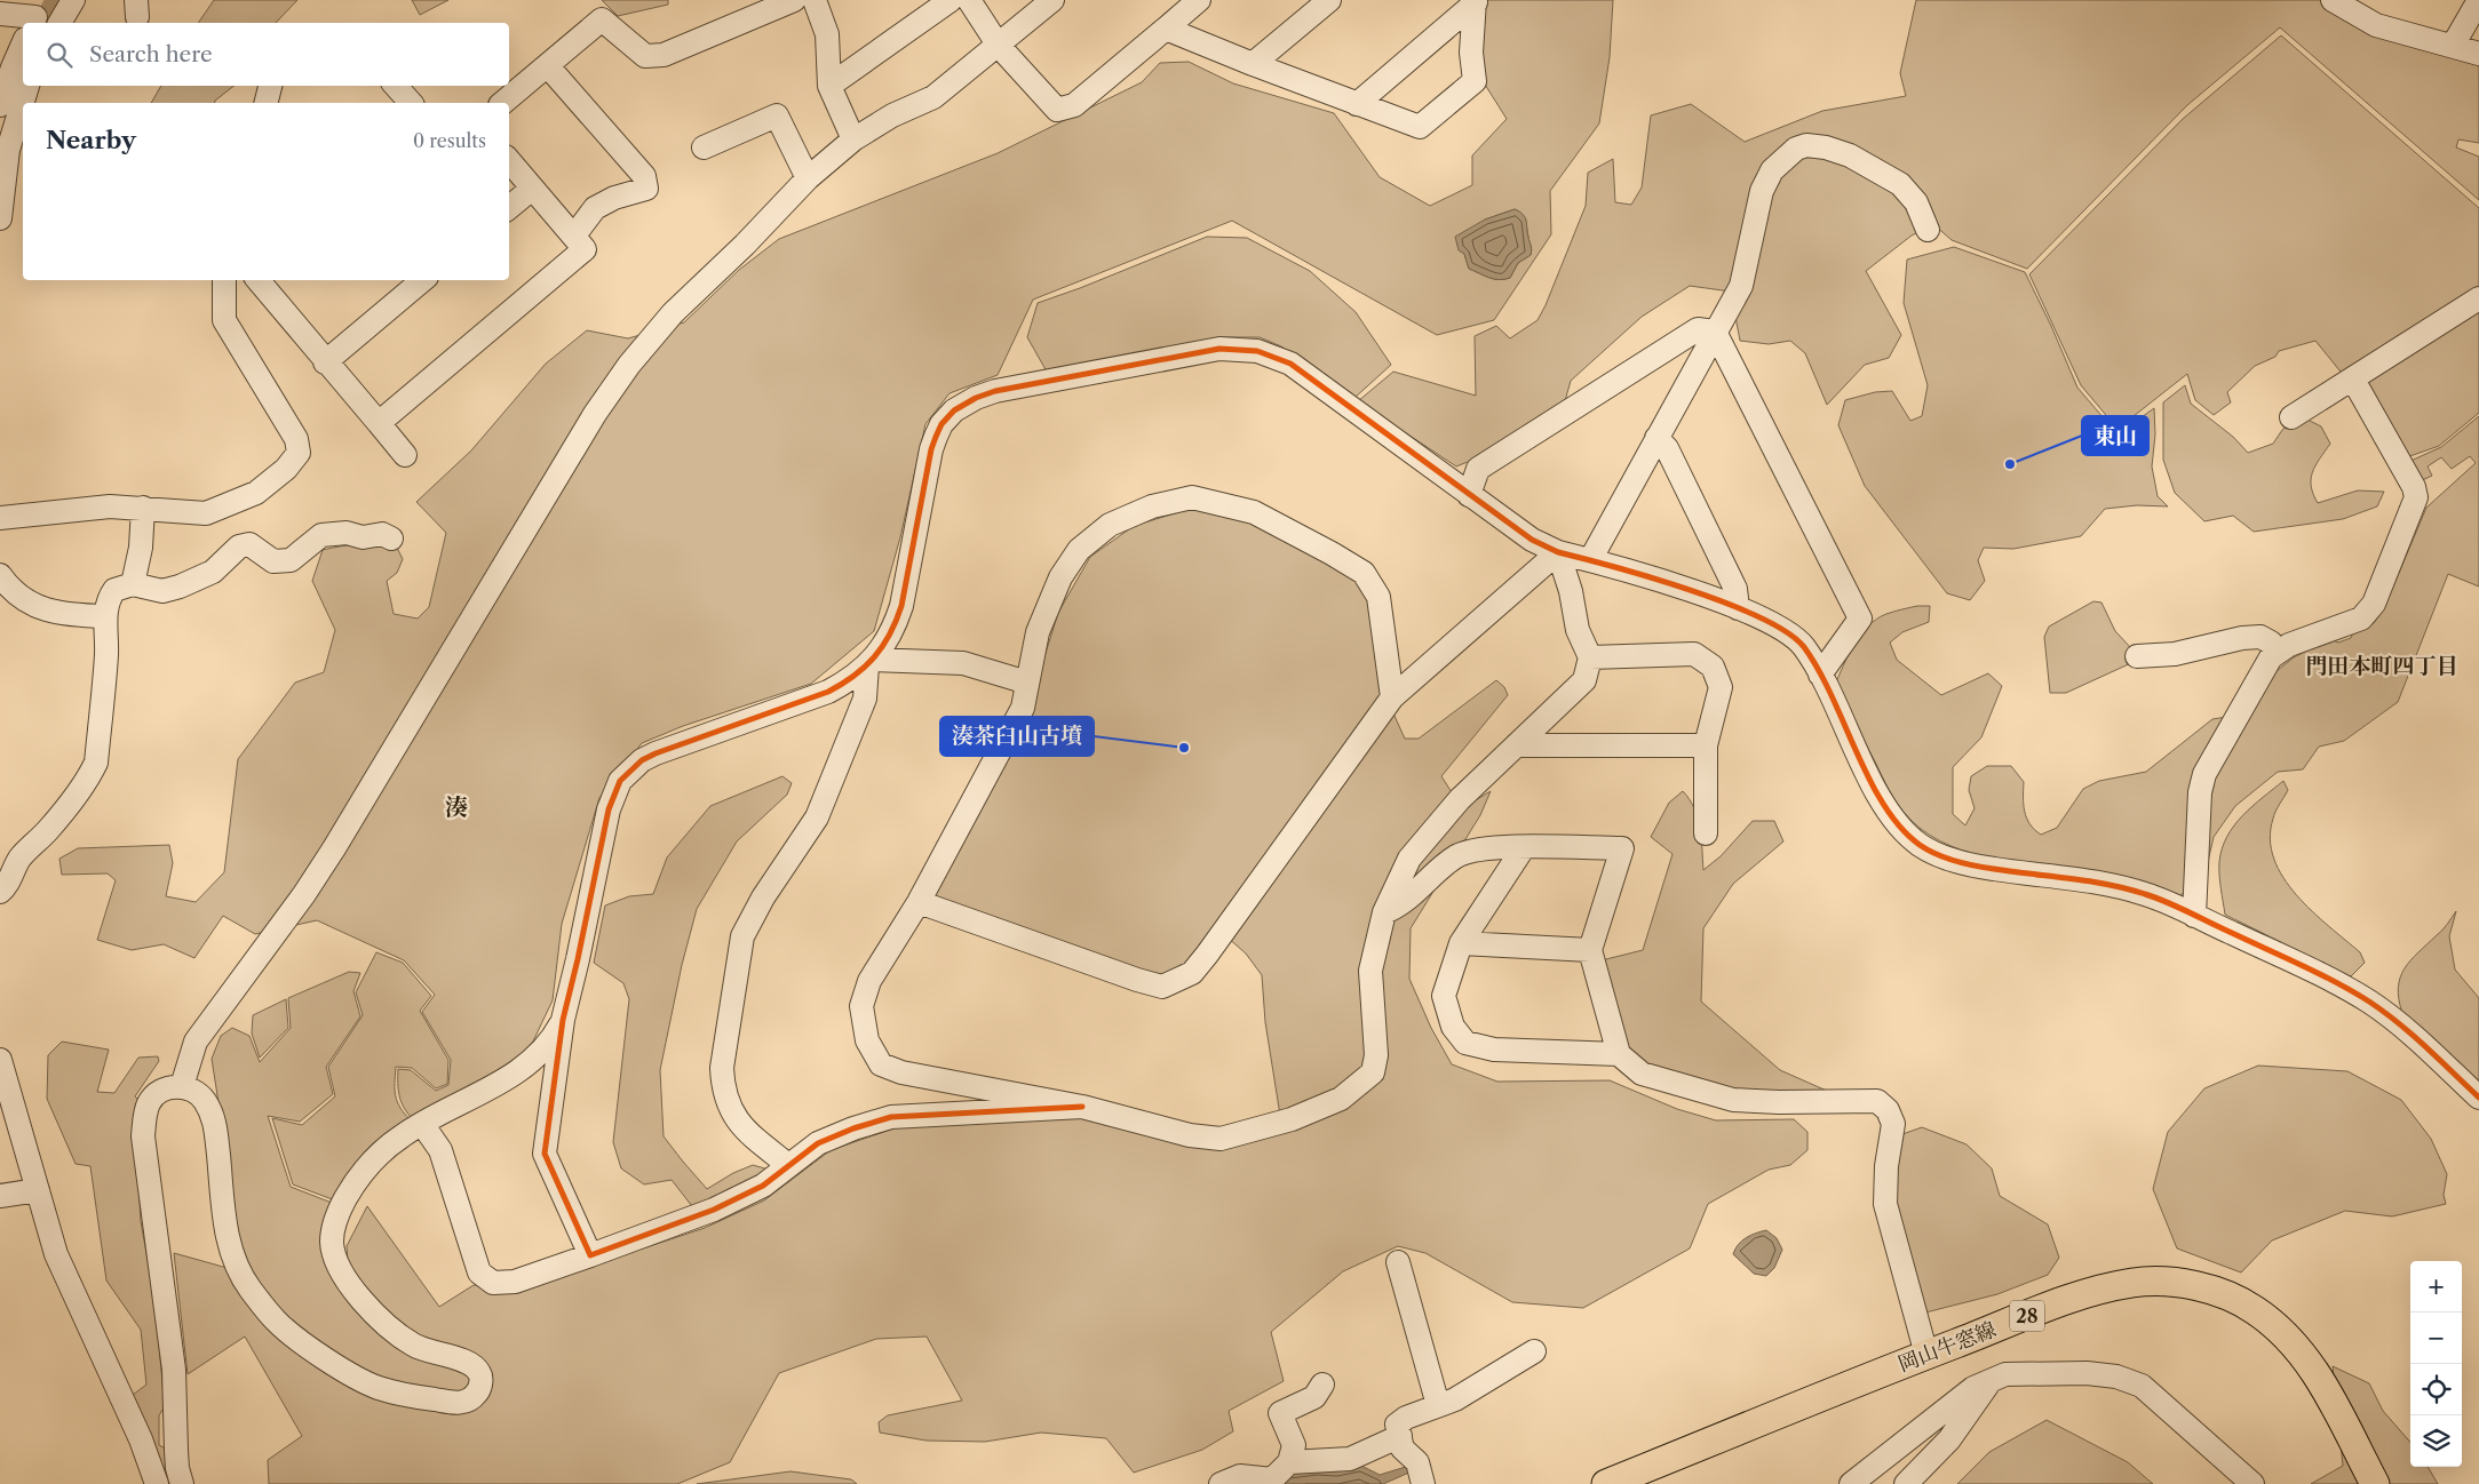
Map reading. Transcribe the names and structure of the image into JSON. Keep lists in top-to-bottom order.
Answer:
{
  "streets": {
    "main road": ["28", "岡山牛窓線"]
  },
  "districts": ["門田本町四丁目", "湊"],
  "places": ["東山", "湊茶臼山古墳"],
  "page": {
    "search": "Search here",
    "heading": ["Nearby", "0 results"],
    "map_buttons": ["+", "−"]
  }
}
